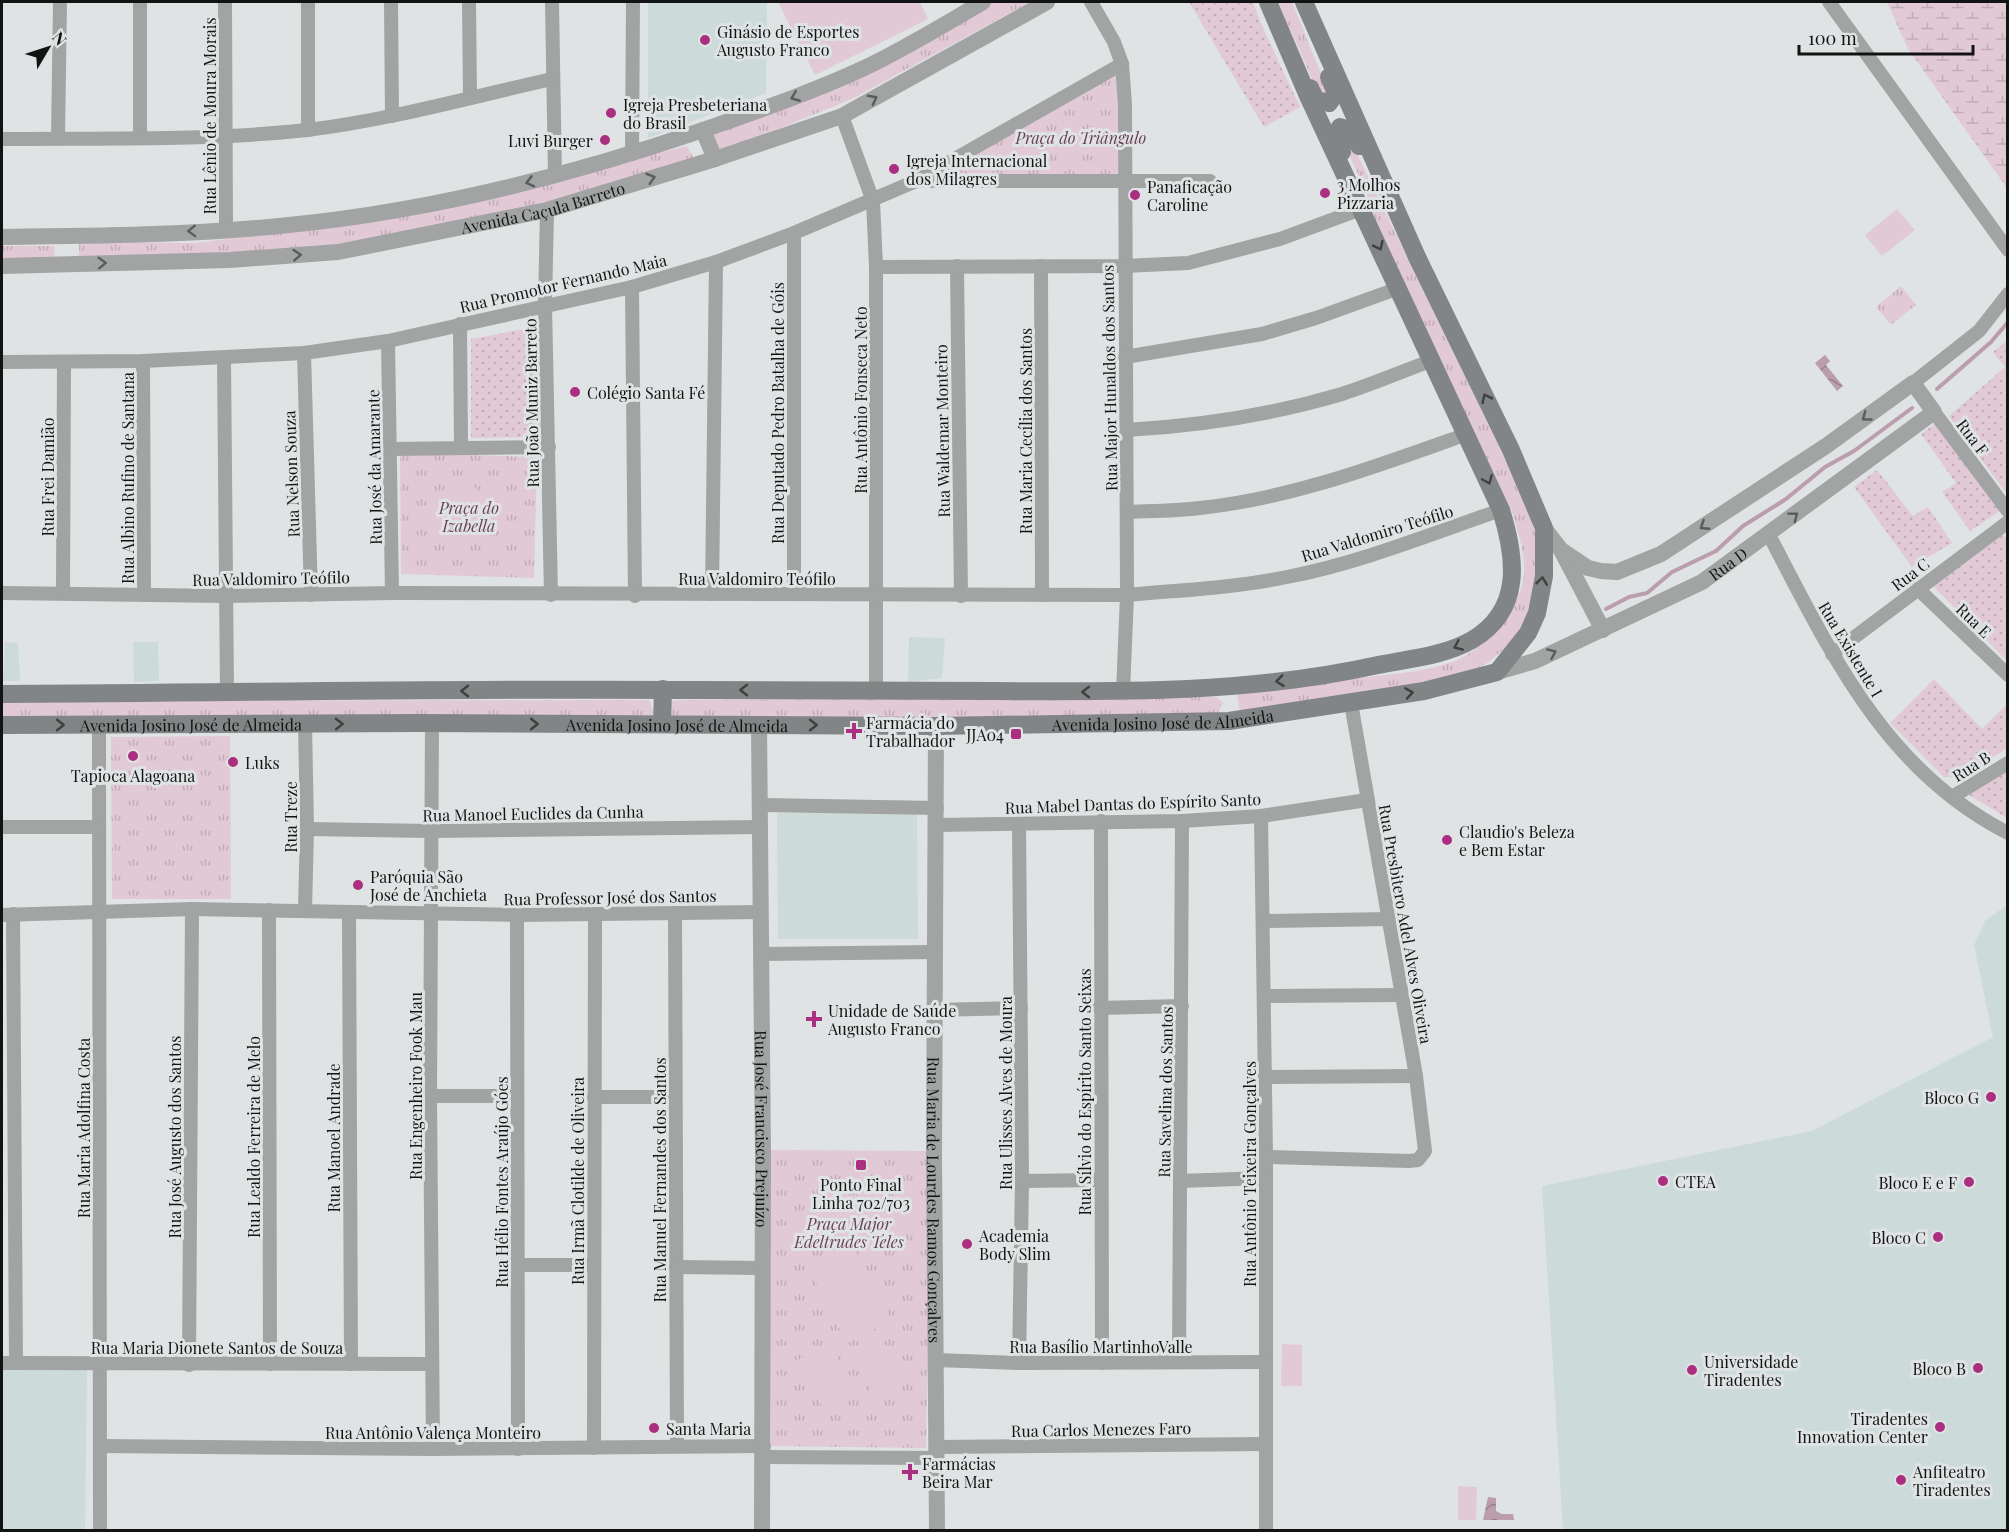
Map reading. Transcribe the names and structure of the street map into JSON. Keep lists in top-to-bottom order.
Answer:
{
  "streets": {
    "main road": ["Avenida Josino José de Almeida"],
    "street": [
      "Rua Lênio de Moura Morais",
      "Avenida Caçula Barreto",
      "Rua Promotor Fernando Maia",
      "Rua Major Hunaldos dos Santos",
      "Rua Antônio Fonseca Neto",
      "Rua João Muniz Barreto",
      "Rua Deputado Pedro Batalha de Góis",
      "Rua Waldemar Monteiro",
      "Rua Maria Cecília dos Santos",
      "Rua F",
      "Rua José da Amarante",
      "Rua Nelson Souza",
      "Rua Frei Damião",
      "Rua Albino Rufino de Santana",
      "Rua Valdomiro Teófilo",
      "Rua D",
      "Rua C",
      "Rua E",
      "Rua Existente I",
      "Rua B",
      "Rua Mabel Dantas do Espírito Santo",
      "Rua Manoel Euclides da Cunha",
      "Rua Treze",
      "Rua Professor José dos Santos",
      "Rua Presbitero Adel Alves Oliveira",
      "Rua Engenheiro Fook Mau",
      "Rua Sílvio do Espírito Santo Seixas",
      "Rua Savelina dos Santos",
      "Rua Ulisses Alves de Moura",
      "Rua Maria Adolfina Costa",
      "Rua José Francisco Prejuízo",
      "Rua José Augusto dos Santos",
      "Rua Lealdo Ferreira de Melo",
      "Rua Manoel Andrade",
      "Rua Antônio Teixeira Gonçalves",
      "Rua Manuel Fernandes dos Santos",
      "Rua Irmã Clotilde de Oliveira",
      "Rua Hélio Fontes Araújo Góes",
      "Rua Maria de Lourdes Ramos Gonçalves",
      "Rua Basílio MartinhoValle",
      "Rua Maria Dionete Santos de Souza",
      "Rua Carlos Menezes Faro",
      "Rua Antônio Valença Monteiro"
    ]
  },
  "crossings": [
    ["Rua Lênio de Moura Morais", "Avenida Caçula Barreto"],
    ["Avenida Caçula Barreto", "Rua Antônio Fonseca Neto"],
    ["Avenida Caçula Barreto", "Rua João Muniz Barreto"],
    ["Rua Promotor Fernando Maia", "Rua Major Hunaldos dos Santos"],
    ["Rua Promotor Fernando Maia", "Rua Antônio Fonseca Neto"],
    ["Rua Promotor Fernando Maia", "Rua João Muniz Barreto"],
    ["Rua Promotor Fernando Maia", "Rua Deputado Pedro Batalha de Góis"],
    ["Rua Promotor Fernando Maia", "Rua José da Amarante"],
    ["Rua Promotor Fernando Maia", "Rua Nelson Souza"],
    ["Rua Promotor Fernando Maia", "Rua Frei Damião"],
    ["Rua Promotor Fernando Maia", "Rua Albino Rufino de Santana"],
    ["Rua Major Hunaldos dos Santos", "Rua Valdomiro Teófilo"],
    ["Rua Major Hunaldos dos Santos", "Avenida Josino José de Almeida"],
    ["Rua Antônio Fonseca Neto", "Rua Valdomiro Teófilo"],
    ["Rua Antônio Fonseca Neto", "Avenida Josino José de Almeida"],
    ["Rua João Muniz Barreto", "Rua Valdomiro Teófilo"],
    ["Rua Deputado Pedro Batalha de Góis", "Rua Valdomiro Teófilo"],
    ["Rua Waldemar Monteiro", "Rua Valdomiro Teófilo"],
    ["Rua Maria Cecília dos Santos", "Rua Valdomiro Teófilo"],
    ["Rua F", "Rua D"],
    ["Rua F", "Rua C"],
    ["Rua José da Amarante", "Rua Valdomiro Teófilo"],
    ["Rua Nelson Souza", "Rua Valdomiro Teófilo"],
    ["Rua Frei Damião", "Rua Valdomiro Teófilo"],
    ["Rua Albino Rufino de Santana", "Rua Valdomiro Teófilo"],
    ["Rua Valdomiro Teófilo", "Avenida Josino José de Almeida"],
    ["Rua D", "Rua Existente I"],
    ["Rua D", "Avenida Josino José de Almeida"],
    ["Rua C", "Rua E"],
    ["Rua C", "Rua Existente I"],
    ["Rua Existente I", "Rua B"],
    ["Avenida Josino José de Almeida", "Rua Treze"],
    ["Avenida Josino José de Almeida", "Rua Presbitero Adel Alves Oliveira"],
    ["Avenida Josino José de Almeida", "Rua Engenheiro Fook Mau"],
    ["Avenida Josino José de Almeida", "Rua Maria Adolfina Costa"],
    ["Avenida Josino José de Almeida", "Rua José Francisco Prejuízo"],
    ["Avenida Josino José de Almeida", "Rua Maria de Lourdes Ramos Gonçalves"],
    ["Rua Mabel Dantas do Espírito Santo", "Rua Presbitero Adel Alves Oliveira"],
    ["Rua Mabel Dantas do Espírito Santo", "Rua Sílvio do Espírito Santo Seixas"],
    ["Rua Mabel Dantas do Espírito Santo", "Rua Savelina dos Santos"],
    ["Rua Mabel Dantas do Espírito Santo", "Rua Ulisses Alves de Moura"],
    ["Rua Mabel Dantas do Espírito Santo", "Rua Antônio Teixeira Gonçalves"],
    ["Rua Mabel Dantas do Espírito Santo", "Rua Maria de Lourdes Ramos Gonçalves"],
    ["Rua Manoel Euclides da Cunha", "Rua Treze"],
    ["Rua Manoel Euclides da Cunha", "Rua Engenheiro Fook Mau"],
    ["Rua Manoel Euclides da Cunha", "Rua José Francisco Prejuízo"],
    ["Rua Treze", "Rua Professor José dos Santos"],
    ["Rua Professor José dos Santos", "Rua Engenheiro Fook Mau"],
    ["Rua Professor José dos Santos", "Rua Maria Adolfina Costa"],
    ["Rua Professor José dos Santos", "Rua José Francisco Prejuízo"],
    ["Rua Professor José dos Santos", "Rua José Augusto dos Santos"],
    ["Rua Professor José dos Santos", "Rua Lealdo Ferreira de Melo"],
    ["Rua Professor José dos Santos", "Rua Manoel Andrade"],
    ["Rua Professor José dos Santos", "Rua Manuel Fernandes dos Santos"],
    ["Rua Professor José dos Santos", "Rua Irmã Clotilde de Oliveira"],
    ["Rua Professor José dos Santos", "Rua Hélio Fontes Araújo Góes"],
    ["Rua Presbitero Adel Alves Oliveira", "Rua Antônio Teixeira Gonçalves"],
    ["Rua Engenheiro Fook Mau", "Rua Maria Dionete Santos de Souza"],
    ["Rua Engenheiro Fook Mau", "Rua Antônio Valença Monteiro"],
    ["Rua Sílvio do Espírito Santo Seixas", "Rua Basílio MartinhoValle"],
    ["Rua Savelina dos Santos", "Rua Basílio MartinhoValle"],
    ["Rua Ulisses Alves de Moura", "Rua Basílio MartinhoValle"],
    ["Rua Maria Adolfina Costa", "Rua Maria Dionete Santos de Souza"],
    ["Rua Maria Adolfina Costa", "Rua Antônio Valença Monteiro"],
    ["Rua José Francisco Prejuízo", "Rua Carlos Menezes Faro"],
    ["Rua José Francisco Prejuízo", "Rua Antônio Valença Monteiro"],
    ["Rua José Augusto dos Santos", "Rua Maria Dionete Santos de Souza"],
    ["Rua Lealdo Ferreira de Melo", "Rua Maria Dionete Santos de Souza"],
    ["Rua Manoel Andrade", "Rua Maria Dionete Santos de Souza"],
    ["Rua Antônio Teixeira Gonçalves", "Rua Basílio MartinhoValle"],
    ["Rua Antônio Teixeira Gonçalves", "Rua Carlos Menezes Faro"],
    ["Rua Manuel Fernandes dos Santos", "Rua Antônio Valença Monteiro"],
    ["Rua Irmã Clotilde de Oliveira", "Rua Antônio Valença Monteiro"],
    ["Rua Hélio Fontes Araújo Góes", "Rua Antônio Valença Monteiro"],
    ["Rua Maria de Lourdes Ramos Gonçalves", "Rua Basílio MartinhoValle"],
    ["Rua Maria de Lourdes Ramos Gonçalves", "Rua Carlos Menezes Faro"],
    ["Rua Carlos Menezes Faro", "Rua Antônio Valença Monteiro"]
  ],
  "parks": ["Praça do Triângulo", "Praça do Izabella", "Praça Major Edeltrudes Teles"],
  "places": {
    "other": [
      "Ginásio de Esportes Augusto Franco",
      "Igreja Presbeteriana do Brasil",
      "Luvi Burger",
      "Igreja Internacional dos Milagres",
      "3 Molhos Pizzaria",
      "Panaficação Caroline",
      "Colégio Santa Fé",
      "Tapioca Alagoana",
      "Luks",
      "Claudio's Beleza e Bem Estar",
      "Paróquia São José de Anchieta",
      "Bloco G",
      "CTEA",
      "Bloco E e F",
      "Bloco C",
      "Academia Body Slim",
      "Bloco B",
      "Universidade Tiradentes",
      "Tiradentes Innovation Center",
      "Santa Maria",
      "Anfiteatro Tiradentes"
    ],
    "health": ["Farmácia do Trabalhador", "Unidade de Saúde Augusto Franco", "Farmácias Beira Mar"],
    "transit": ["JJA04", "Ponto Final Linha 702/703"]
  },
  "scale_bar": "100 m",
  "north": "top right"
}
